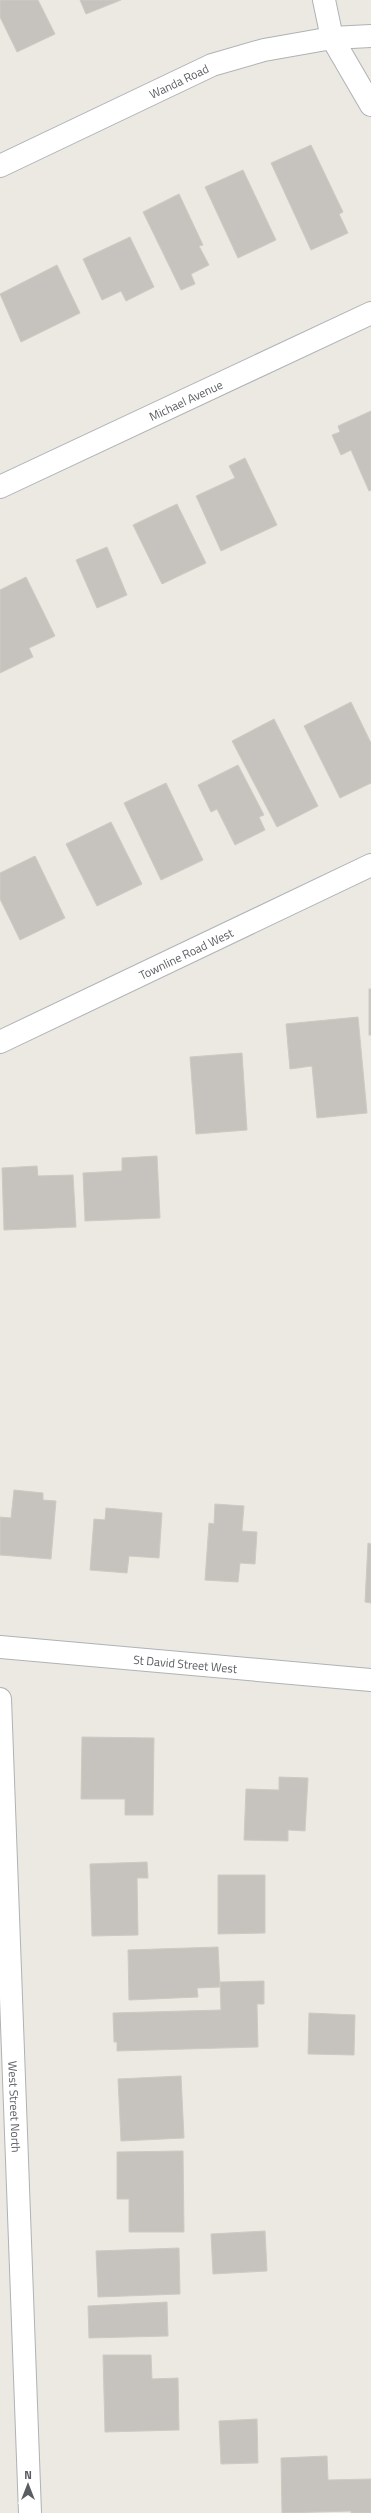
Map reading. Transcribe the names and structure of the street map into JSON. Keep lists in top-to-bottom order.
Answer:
{
  "streets": {
    "street": [
      "Wanda Road",
      "Michael Avenue",
      "Townline Road West",
      "St David Street West",
      "West Street North"
    ]
  },
  "north": "top"
}
